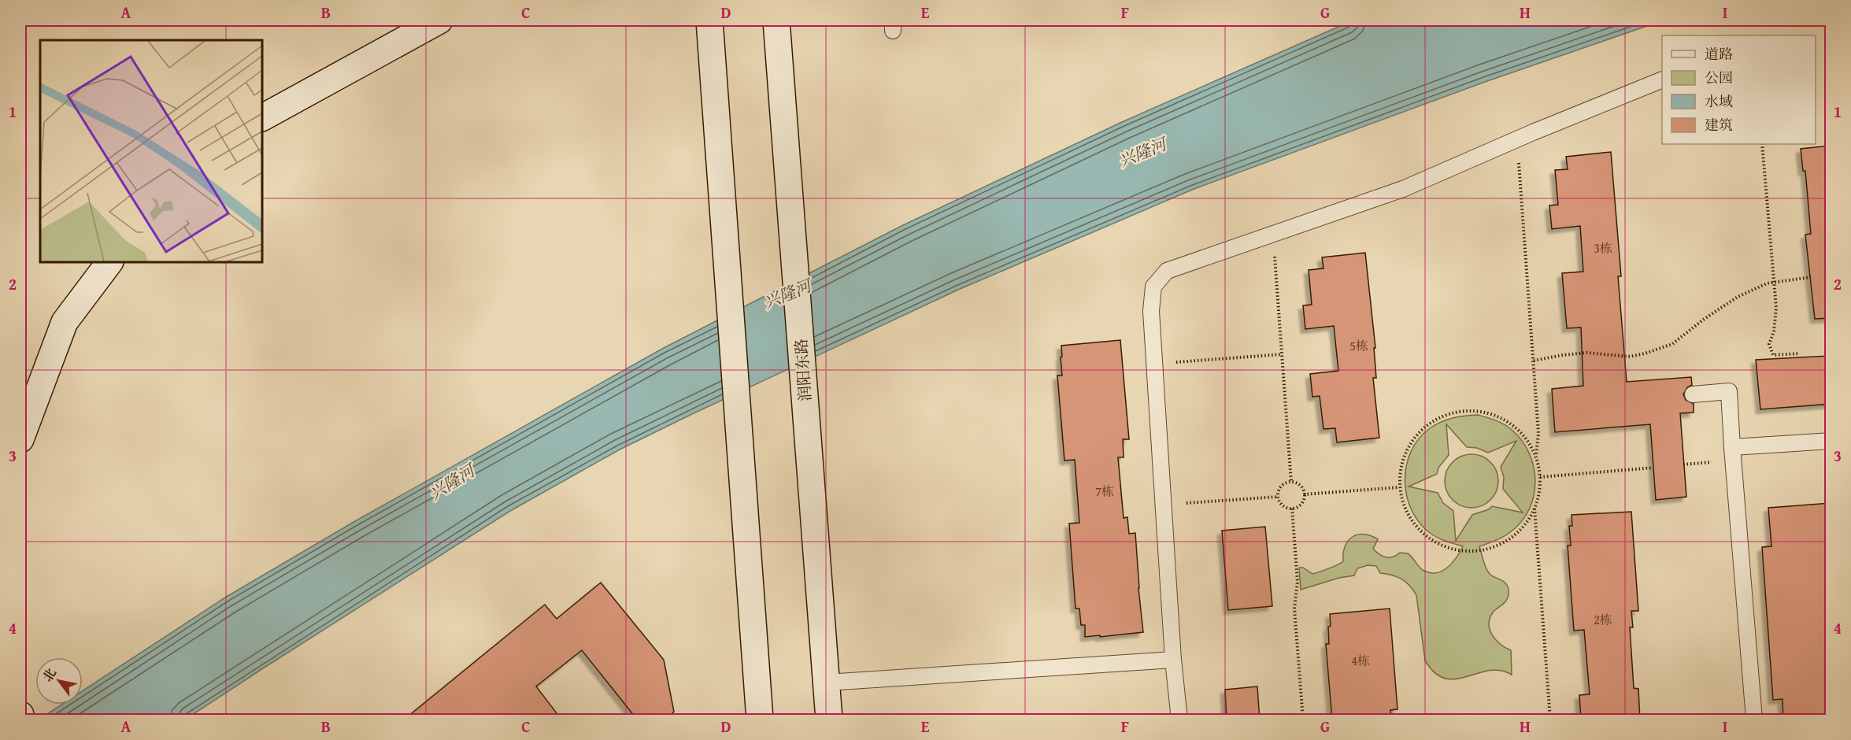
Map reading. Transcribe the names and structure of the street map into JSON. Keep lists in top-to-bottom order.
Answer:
{
  "streets": {
    "main road": ["润阳东路"]
  },
  "water": ["兴隆河"],
  "house_numbers": [
    "3栋",
    "5栋",
    "7栋",
    "2栋",
    "4栋"
  ],
  "legend": [
    "道路",
    "公园",
    "水域",
    "建筑"
  ],
  "north": "top left",
  "grid": {
    "columns": [
      "A",
      "B",
      "C",
      "D",
      "E",
      "F",
      "G",
      "H",
      "I"
    ],
    "rows": [
      "1",
      "2",
      "3",
      "4"
    ]
  }
}
